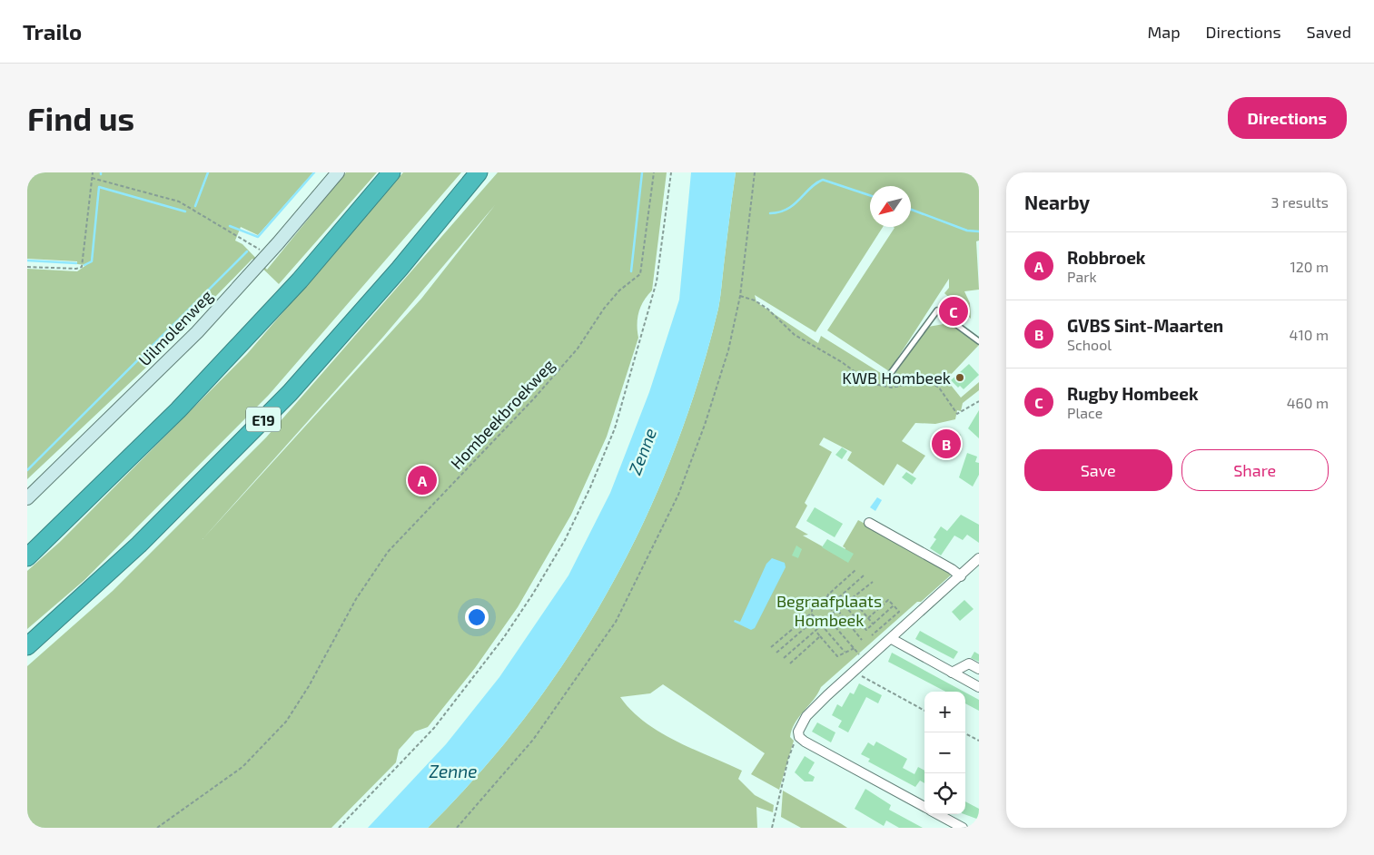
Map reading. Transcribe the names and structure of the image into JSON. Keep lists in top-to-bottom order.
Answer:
{
  "streets": {
    "highway": ["E19"],
    "main road": ["Uilmolenweg"],
    "path": ["Hombeekbroekweg"]
  },
  "water": ["Zenne"],
  "parks": ["Begraafplaats Hombeek"],
  "places": ["KWB Hombeek"],
  "north": "bottom left",
  "page": {
    "header": "Trailo",
    "nav": ["Map", "Directions", "Saved"],
    "buttons": [
      "Directions",
      ["Save", "Share"]
    ],
    "title": "Find us",
    "heading": ["Nearby", "3 results"],
    "list": [
      {
        "mark": "A",
        "name": "Robbroek",
        "note": "Park",
        "value": "120 m"
      },
      {
        "mark": "B",
        "name": "GVBS Sint-Maarten",
        "note": "School",
        "value": "410 m"
      },
      {
        "mark": "C",
        "name": "Rugby Hombeek",
        "note": "Place",
        "value": "460 m"
      }
    ],
    "pins": ["C", "B", "A"],
    "map_buttons": ["+", "−"]
  }
}
